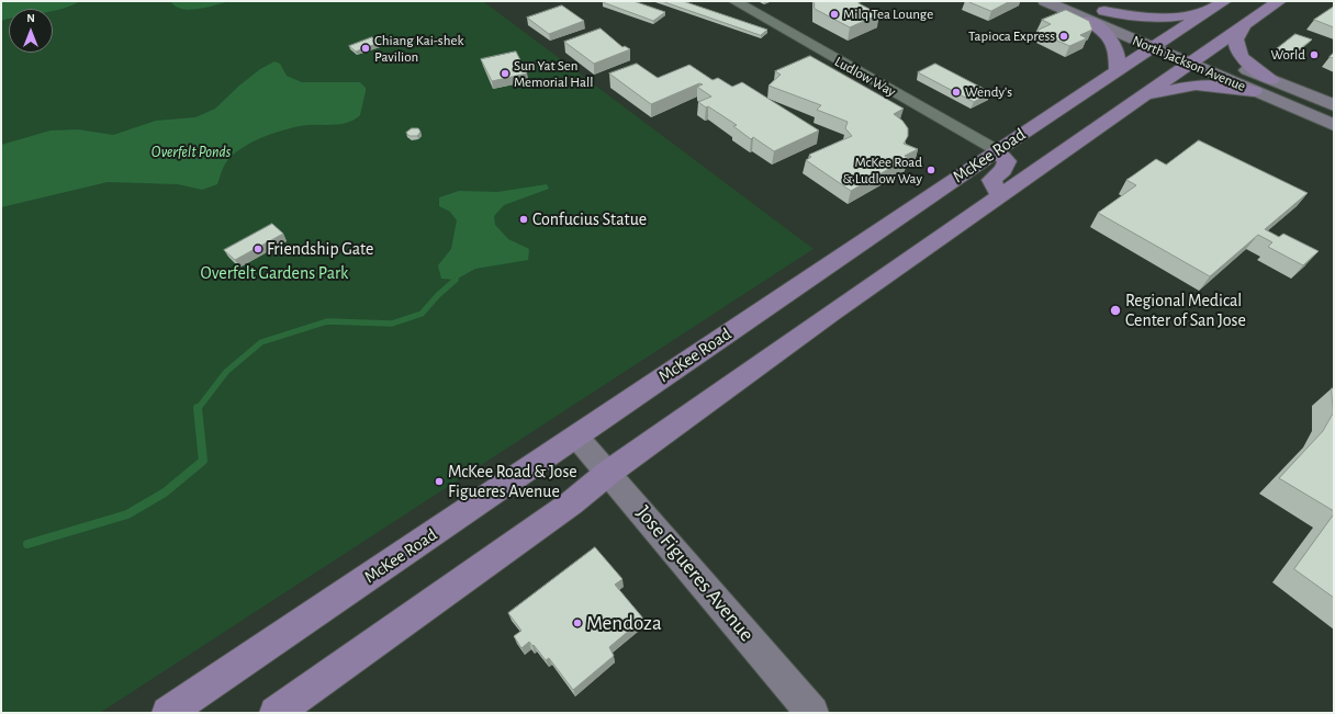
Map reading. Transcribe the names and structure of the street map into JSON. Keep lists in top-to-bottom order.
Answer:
{
  "streets": {
    "main road": ["North Jackson Avenue", "McKee Road", "Jose Figueres Avenue"],
    "street": ["Ludlow Way"]
  },
  "crossings": [
    ["North Jackson Avenue", "McKee Road"],
    ["Ludlow Way", "McKee Road"],
    ["McKee Road", "Jose Figueres Avenue"]
  ],
  "water": ["Overfelt Ponds"],
  "parks": ["Overfelt Gardens Park"],
  "places": [
    "Milq Tea Lounge",
    "Tapioca Express",
    "Chiang Kai-shek Pavilion",
    "World",
    "Sun Yat Sen Memorial Hall",
    "Wendy's",
    "McKee Road & Ludlow Way",
    "Confucius Statue",
    "Friendship Gate",
    "Regional Medical Center of San Jose",
    "McKee Road & Jose Figueres Avenue",
    "Mendoza"
  ],
  "north": "top"
}
